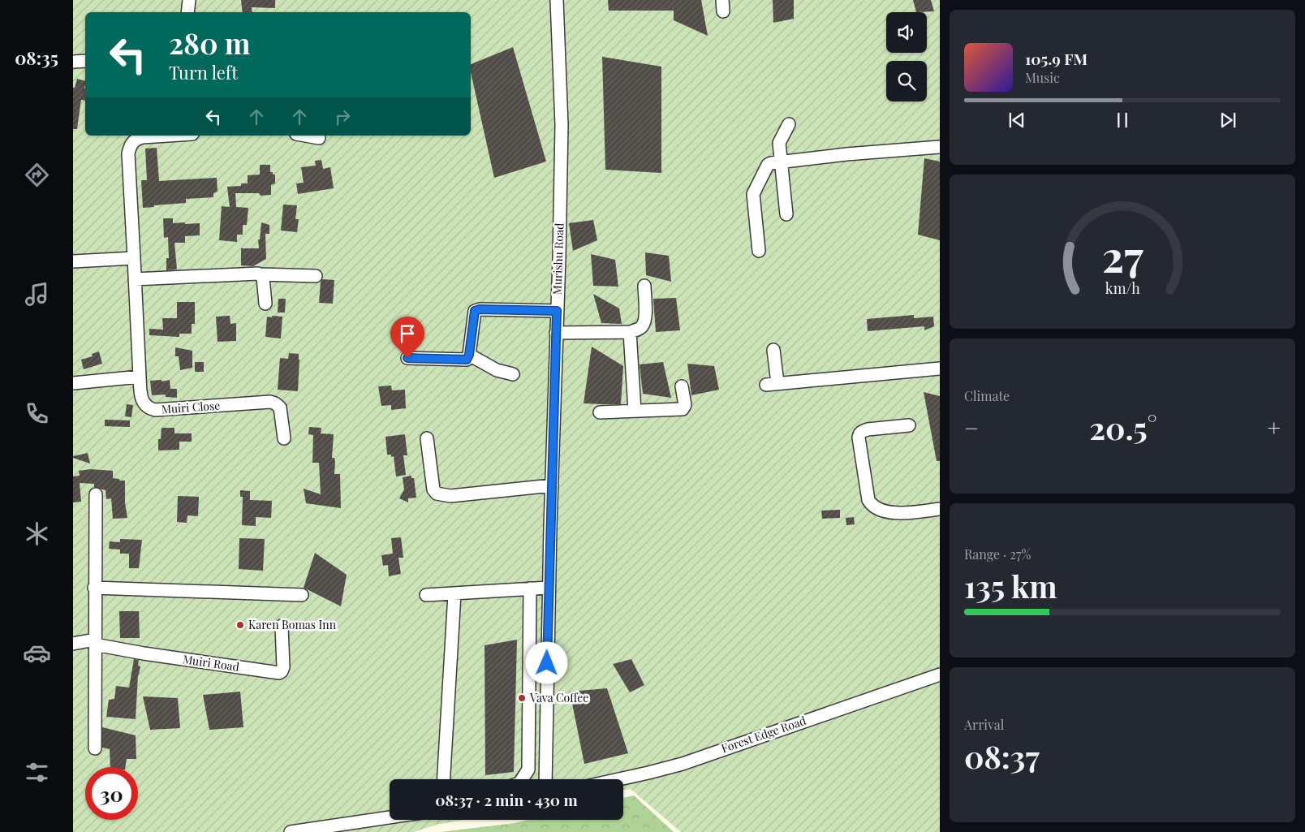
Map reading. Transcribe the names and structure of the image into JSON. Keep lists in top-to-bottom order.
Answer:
{
  "streets": {
    "street": [
      "Murishu Road",
      "Muiri Close",
      "Muiri Road",
      "Forest Edge Road"
    ]
  },
  "places": ["Karen Bomas Inn", "Vava Coffee"],
  "page": {
    "tabs": "08:35",
    "turn": ["280 m", "Turn left"],
    "song": ["105.9 FM", "Music"],
    "tile": [
      "Climate",
      ["Range · 27%", "135 km"],
      ["Arrival", "08:37"]
    ],
    "heat": ["−", "20.5°", "+"],
    "limit": "30",
    "trip": "08:37 · 2 min · 430 m",
    "gauge": ["27", "km/h"]
  }
}
